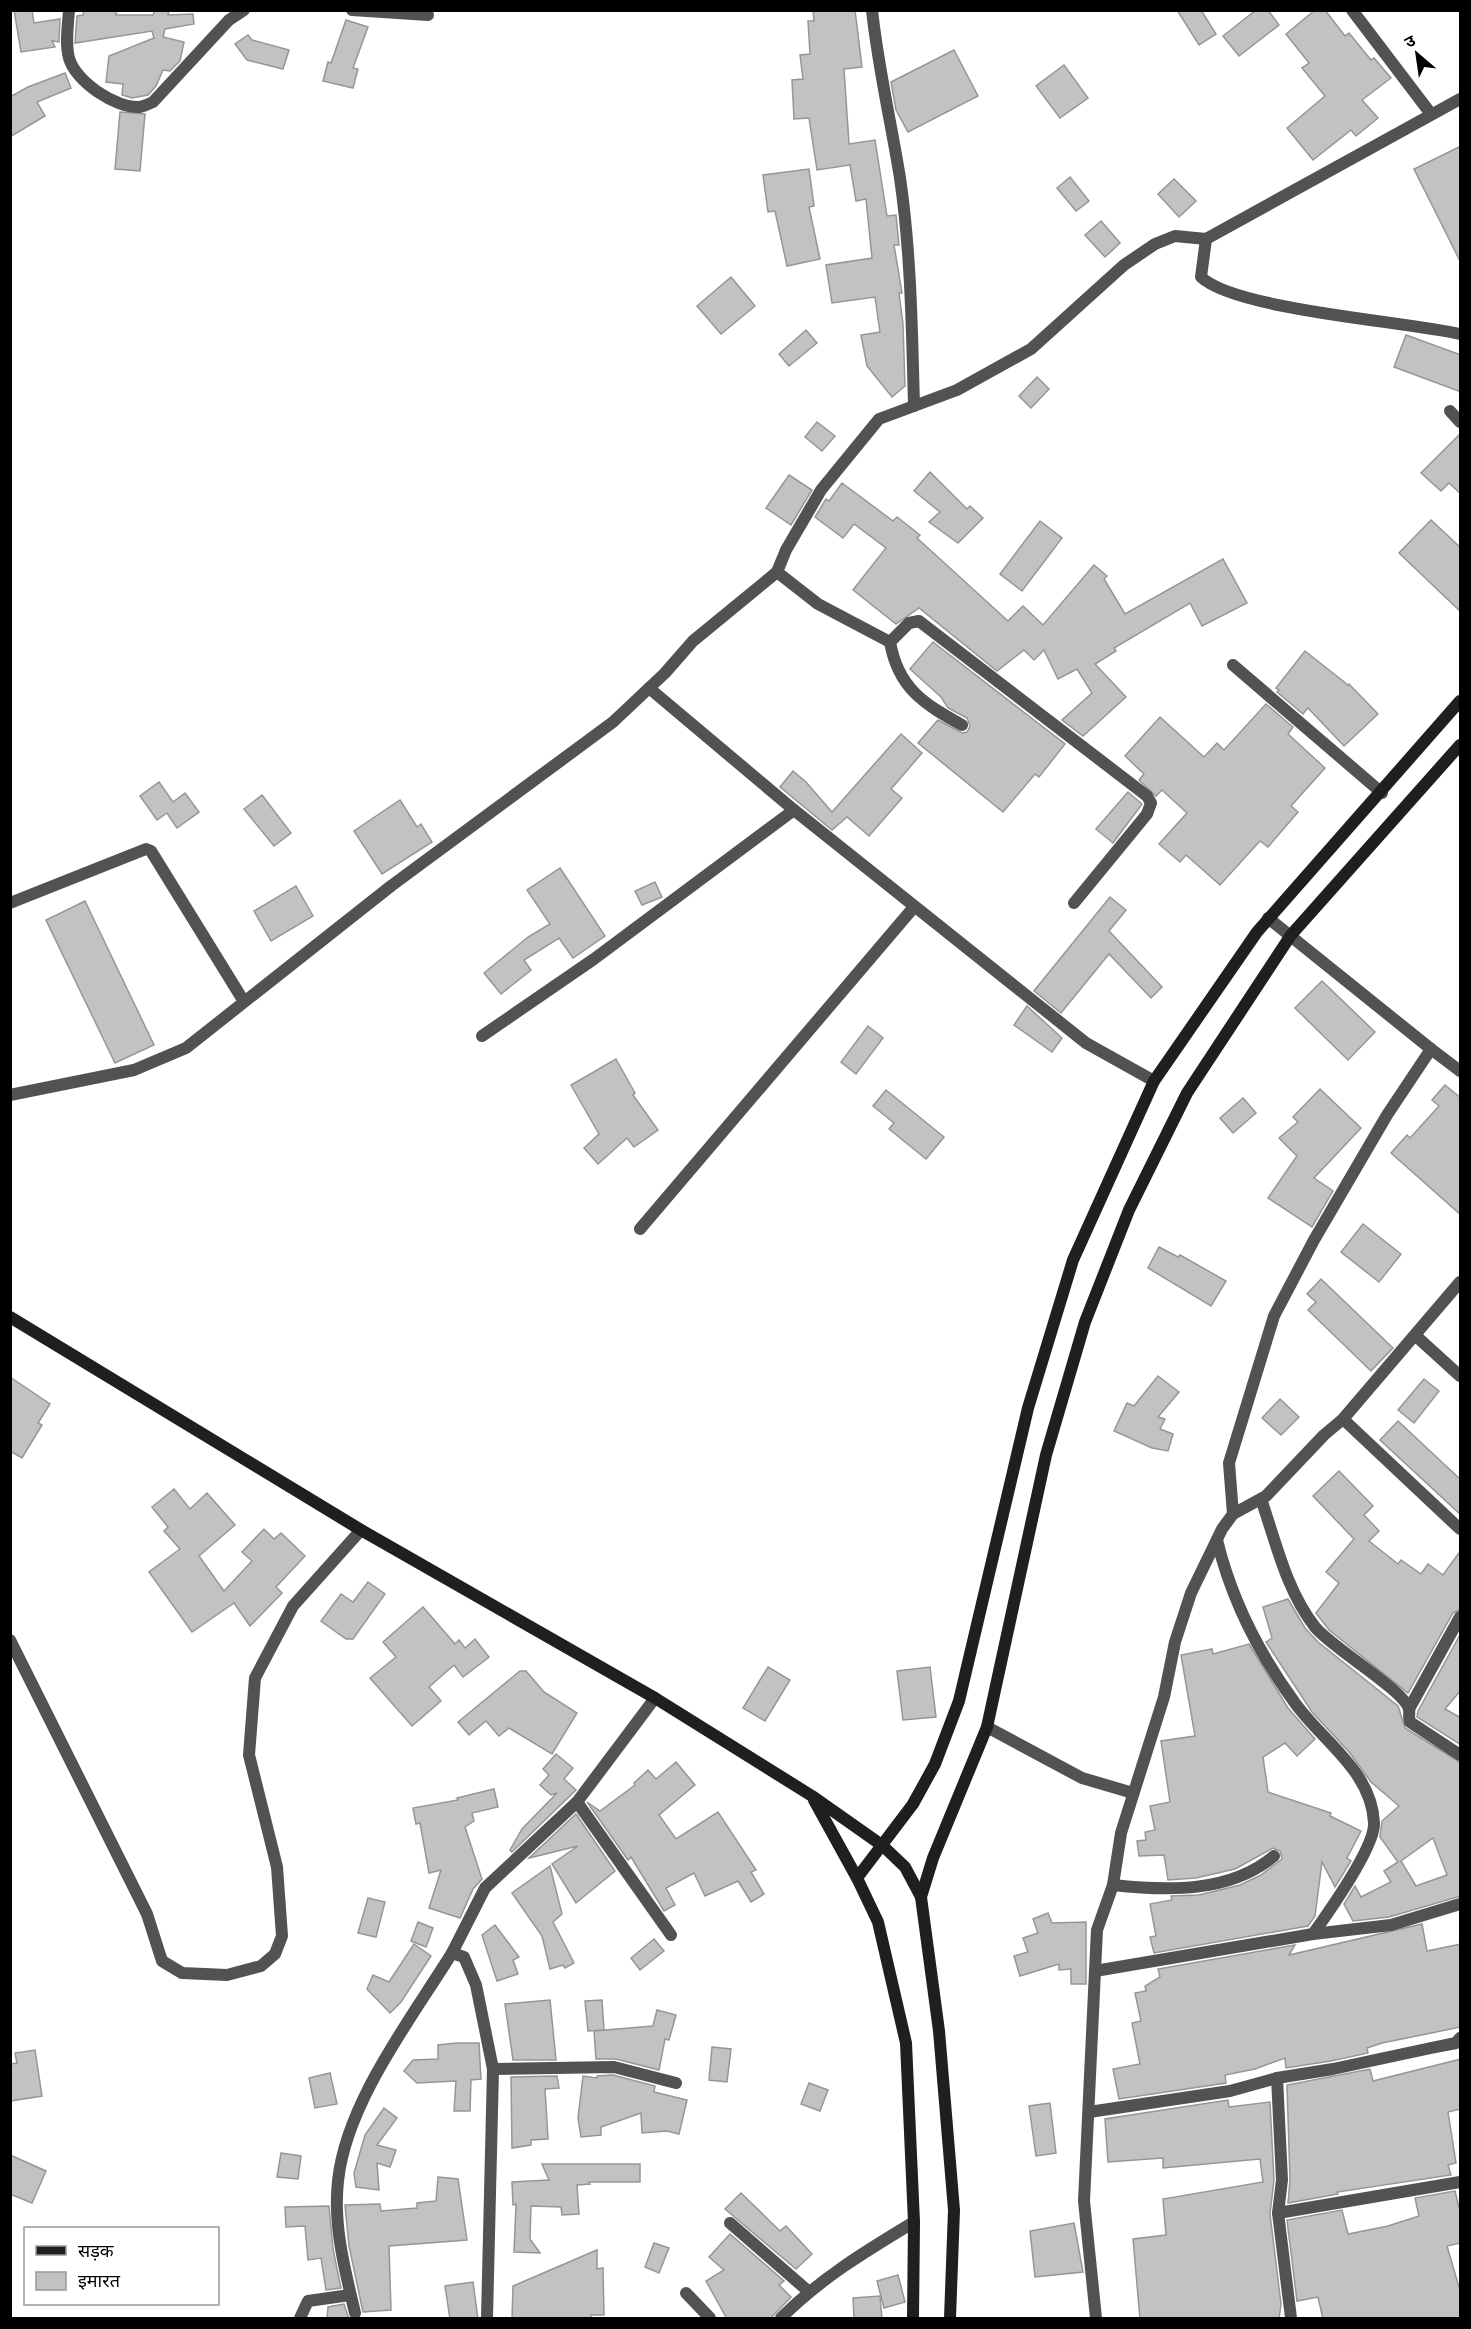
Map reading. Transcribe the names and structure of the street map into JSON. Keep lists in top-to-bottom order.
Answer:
{
  "legend": ["सड़क", "इमारत"],
  "north": "top left"
}
